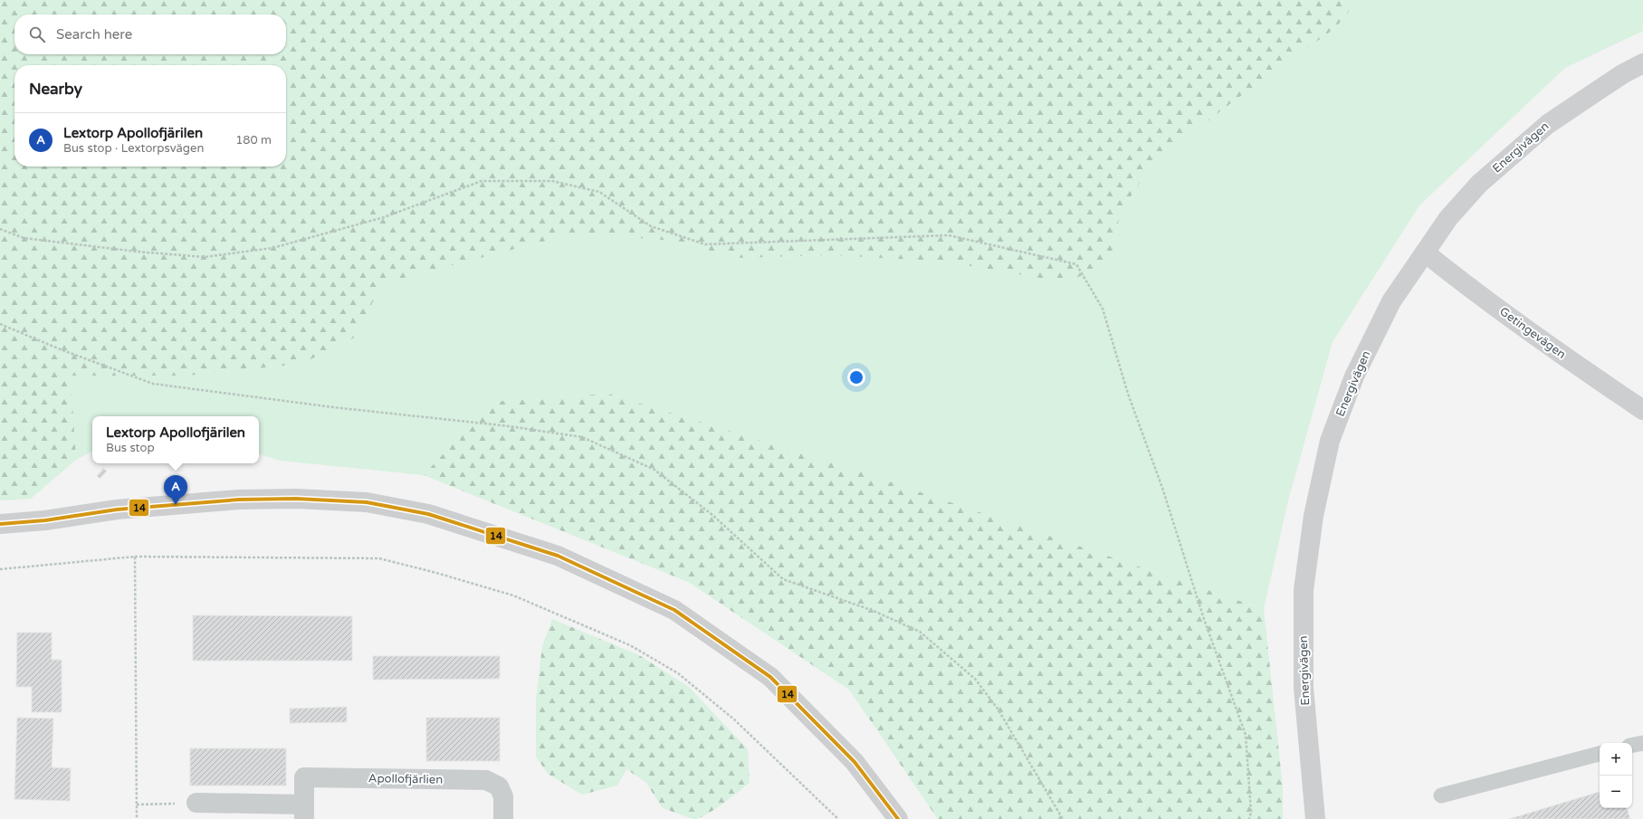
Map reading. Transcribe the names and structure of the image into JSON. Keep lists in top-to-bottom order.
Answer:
{
  "streets": {
    "street": ["Energivägen", "Getingevägen", "Apollofjärlien"]
  },
  "crossings": [
    ["Energivägen", "Getingevägen"]
  ],
  "lines": ["transit line 14"],
  "page": {
    "search": "Search here",
    "heading": "Nearby",
    "list": [
      {
        "mark": "A",
        "name": "Lextorp Apollofjärilen",
        "note": "Bus stop · Lextorpsvägen",
        "value": "180 m"
      }
    ],
    "popup": ["Lextorp Apollofjärilen", "Bus stop"],
    "pins": "A",
    "map_buttons": ["+", "−"]
  }
}
